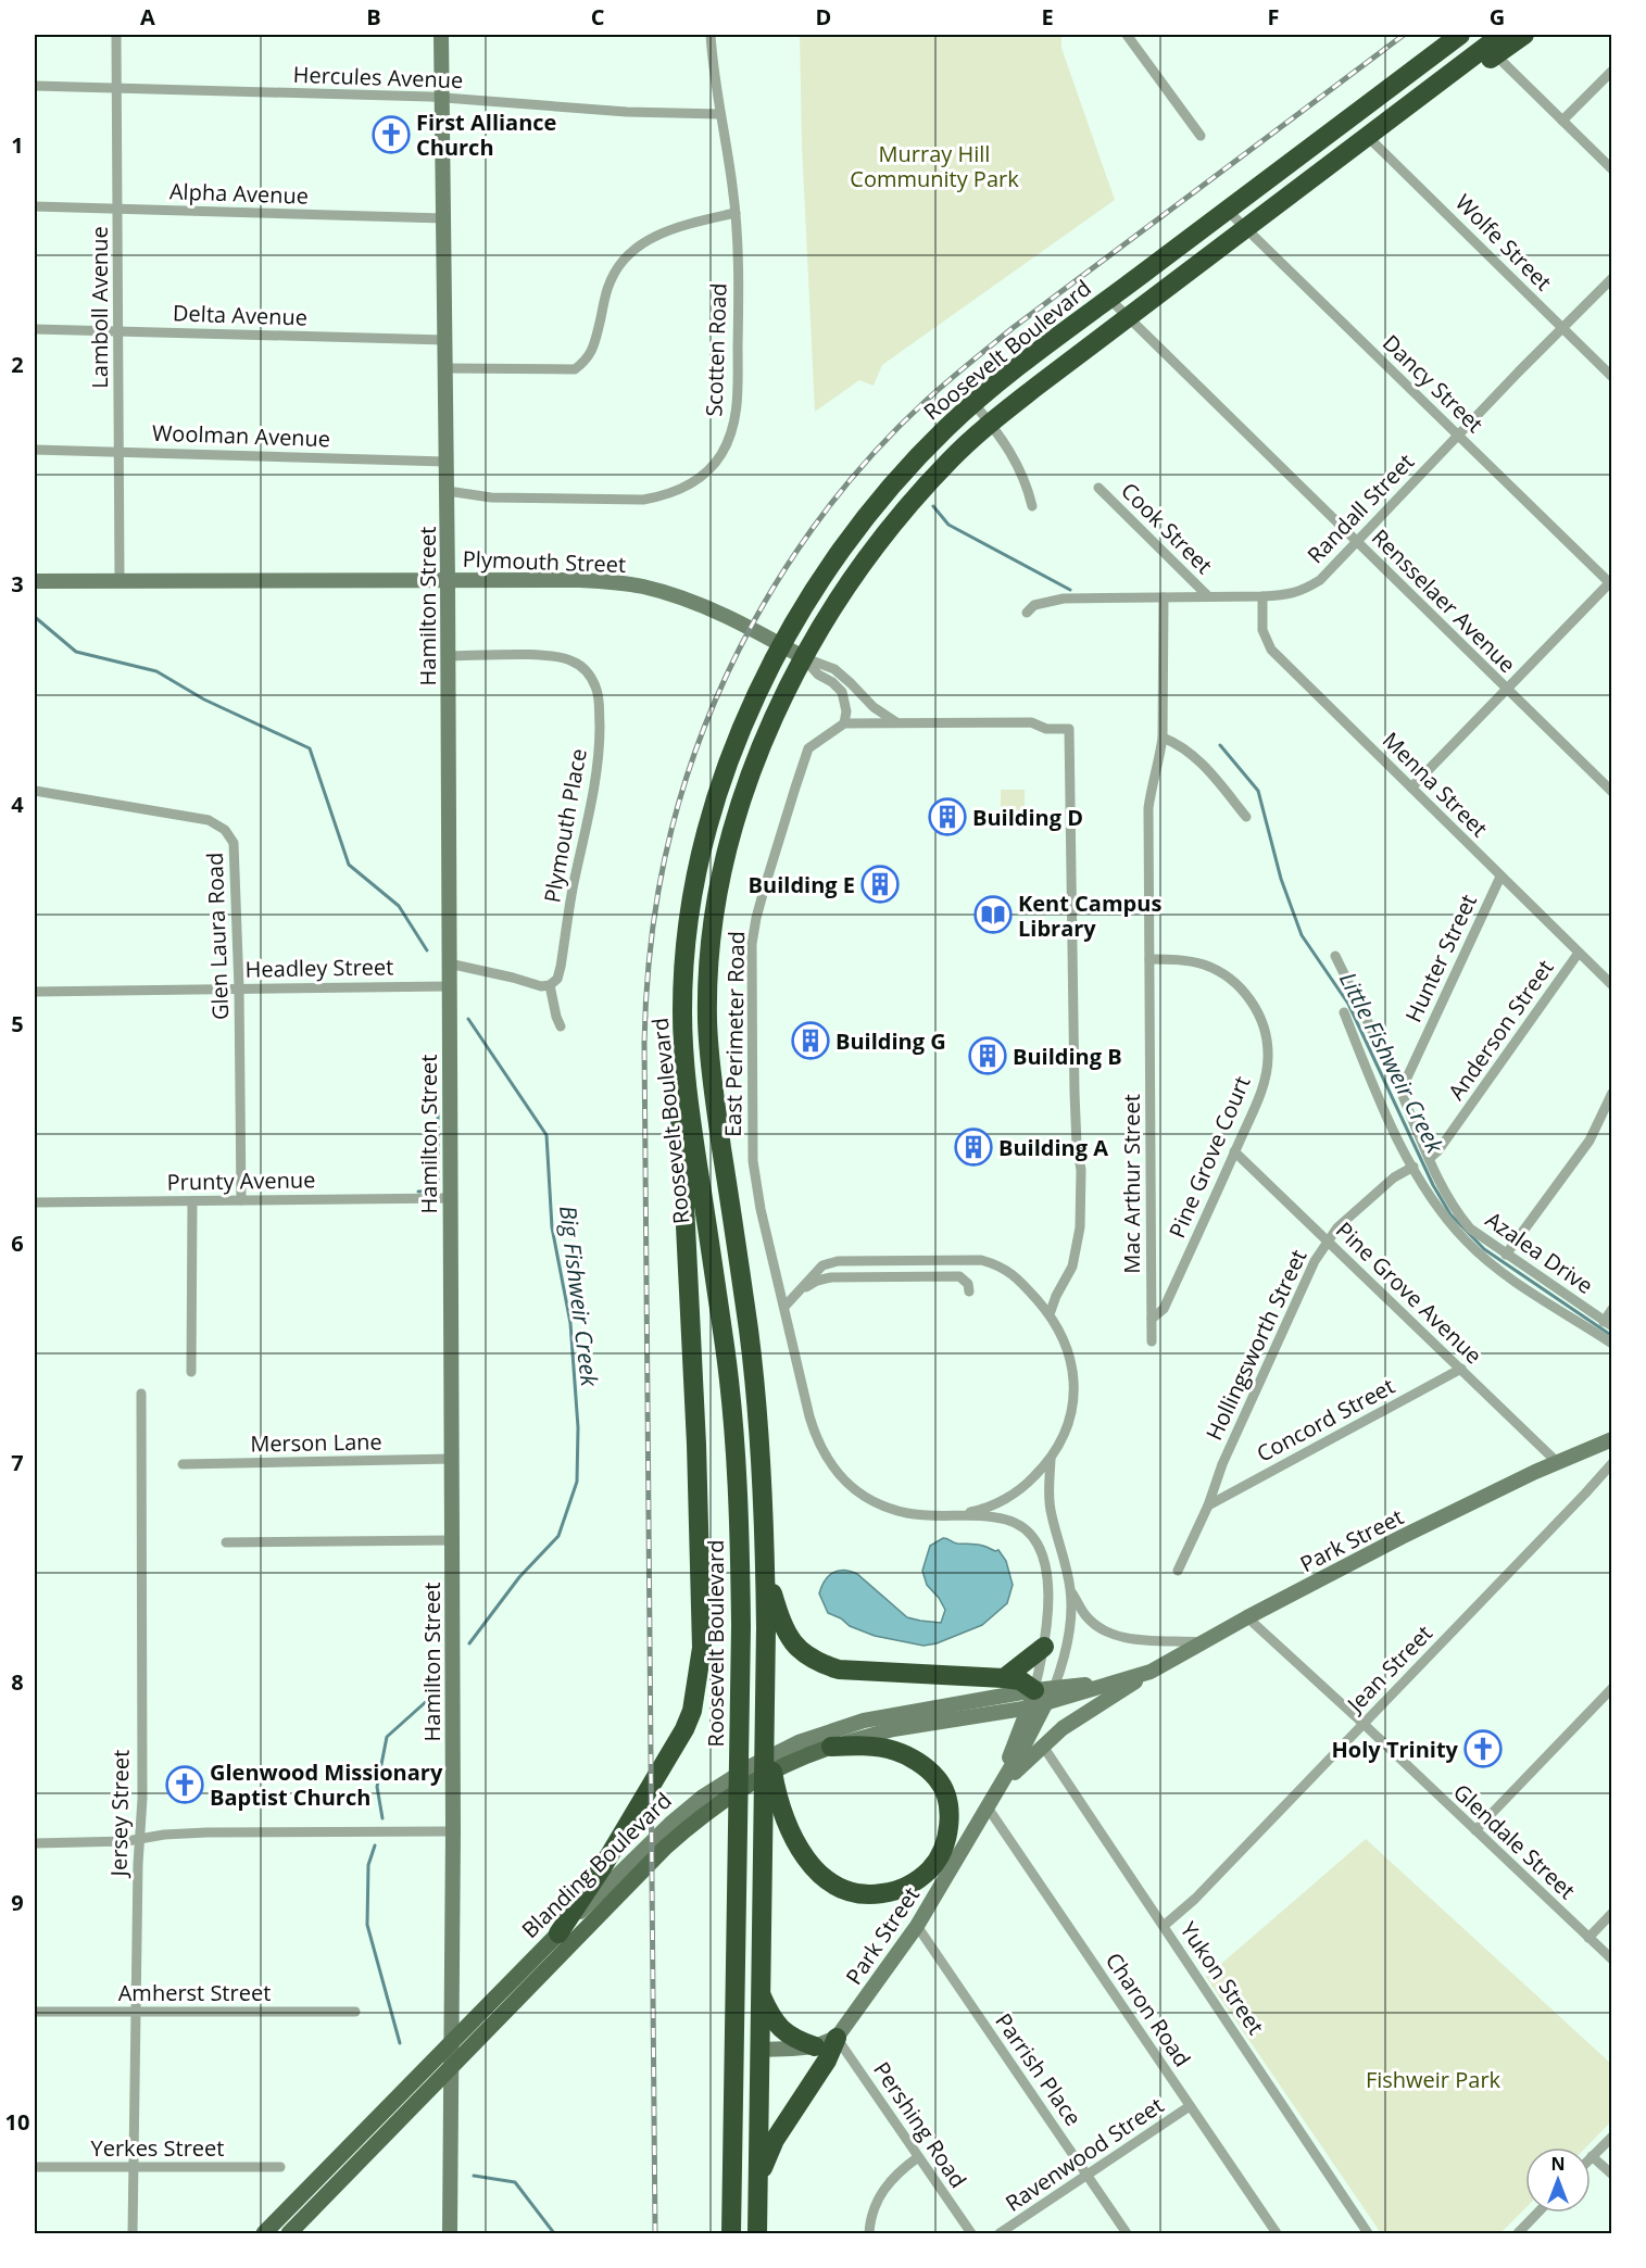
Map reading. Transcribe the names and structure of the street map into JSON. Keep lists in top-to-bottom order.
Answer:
{
  "streets": {
    "highway": ["Roosevelt Boulevard"],
    "main road": ["Blanding Boulevard"],
    "street": [
      "Hercules Avenue",
      "Alpha Avenue",
      "Wolfe Street",
      "Lamboll Avenue",
      "Delta Avenue",
      "Scotten Road",
      "Dancy Street",
      "Woolman Avenue",
      "Randall Street",
      "Cook Street",
      "Plymouth Street",
      "Rensselaer Avenue",
      "Hamilton Street",
      "Menna Street",
      "Plymouth Place",
      "Glen Laura Road",
      "Hunter Street",
      "Headley Street",
      "Anderson Street",
      "East Perimeter Road",
      "Pine Grove Court",
      "Prunty Avenue",
      "Mac Arthur Street",
      "Azalea Drive",
      "Pine Grove Avenue",
      "Hollingsworth Street",
      "Concord Street",
      "Merson Lane",
      "Park Street",
      "Jean Street",
      "Jersey Street",
      "Glendale Street",
      "Yukon Street",
      "Amherst Street",
      "Charon Road",
      "Parrish Place",
      "Pershing Road",
      "Yerkes Street",
      "Ravenwood Street"
    ]
  },
  "crossings": [
    ["Hercules Avenue", "Lamboll Avenue"],
    ["Hercules Avenue", "Scotten Road"],
    ["Hercules Avenue", "Hamilton Street"],
    ["Alpha Avenue", "Lamboll Avenue"],
    ["Alpha Avenue", "Hamilton Street"],
    ["Wolfe Street", "Randall Street"],
    ["Lamboll Avenue", "Delta Avenue"],
    ["Lamboll Avenue", "Woolman Avenue"],
    ["Lamboll Avenue", "Plymouth Street"],
    ["Delta Avenue", "Hamilton Street"],
    ["Scotten Road", "Hamilton Street"],
    ["Roosevelt Boulevard", "Dancy Street"],
    ["Roosevelt Boulevard", "Plymouth Street"],
    ["Roosevelt Boulevard", "Rensselaer Avenue"],
    ["Dancy Street", "Randall Street"],
    ["Woolman Avenue", "Hamilton Street"],
    ["Randall Street", "Cook Street"],
    ["Randall Street", "Rensselaer Avenue"],
    ["Randall Street", "Menna Street"],
    ["Randall Street", "Mac Arthur Street"],
    ["Plymouth Street", "Hamilton Street"],
    ["Hamilton Street", "Plymouth Place"],
    ["Hamilton Street", "Headley Street"],
    ["Hamilton Street", "Prunty Avenue"],
    ["Hamilton Street", "Merson Lane"],
    ["Menna Street", "Hunter Street"],
    ["Menna Street", "Anderson Street"],
    ["Glen Laura Road", "Headley Street"],
    ["Glen Laura Road", "Prunty Avenue"],
    ["Hunter Street", "Azalea Drive"],
    ["Anderson Street", "Azalea Drive"],
    ["Pine Grove Court", "Mac Arthur Street"],
    ["Pine Grove Court", "Pine Grove Avenue"],
    ["Azalea Drive", "Hollingsworth Street"],
    ["Pine Grove Avenue", "Hollingsworth Street"],
    ["Pine Grove Avenue", "Concord Street"],
    ["Pine Grove Avenue", "Park Street"],
    ["Hollingsworth Street", "Concord Street"],
    ["Park Street", "Glendale Street"],
    ["Park Street", "Blanding Boulevard"],
    ["Park Street", "Charon Road"],
    ["Park Street", "Parrish Place"],
    ["Park Street", "Pershing Road"],
    ["Jean Street", "Glendale Street"],
    ["Jean Street", "Yukon Street"],
    ["Jersey Street", "Amherst Street"],
    ["Jersey Street", "Yerkes Street"],
    ["Charon Road", "Ravenwood Street"],
    ["Parrish Place", "Ravenwood Street"]
  ],
  "water": ["Little Fishweir Creek", "Big Fishweir Creek"],
  "parks": ["Murray Hill Community Park", "Fishweir Park"],
  "places": {
    "church": ["First Alliance Church", "Holy Trinity", "Glenwood Missionary Baptist Church"],
    "building": [
      "Building D",
      "Building E",
      "Building G",
      "Building B",
      "Building A"
    ],
    "library": ["Kent Campus Library"]
  },
  "north": "top",
  "grid": {
    "columns": [
      "A",
      "B",
      "C",
      "D",
      "E",
      "F",
      "G"
    ],
    "rows": [
      "1",
      "2",
      "3",
      "4",
      "5",
      "6",
      "7",
      "8",
      "9",
      "10"
    ]
  }
}
